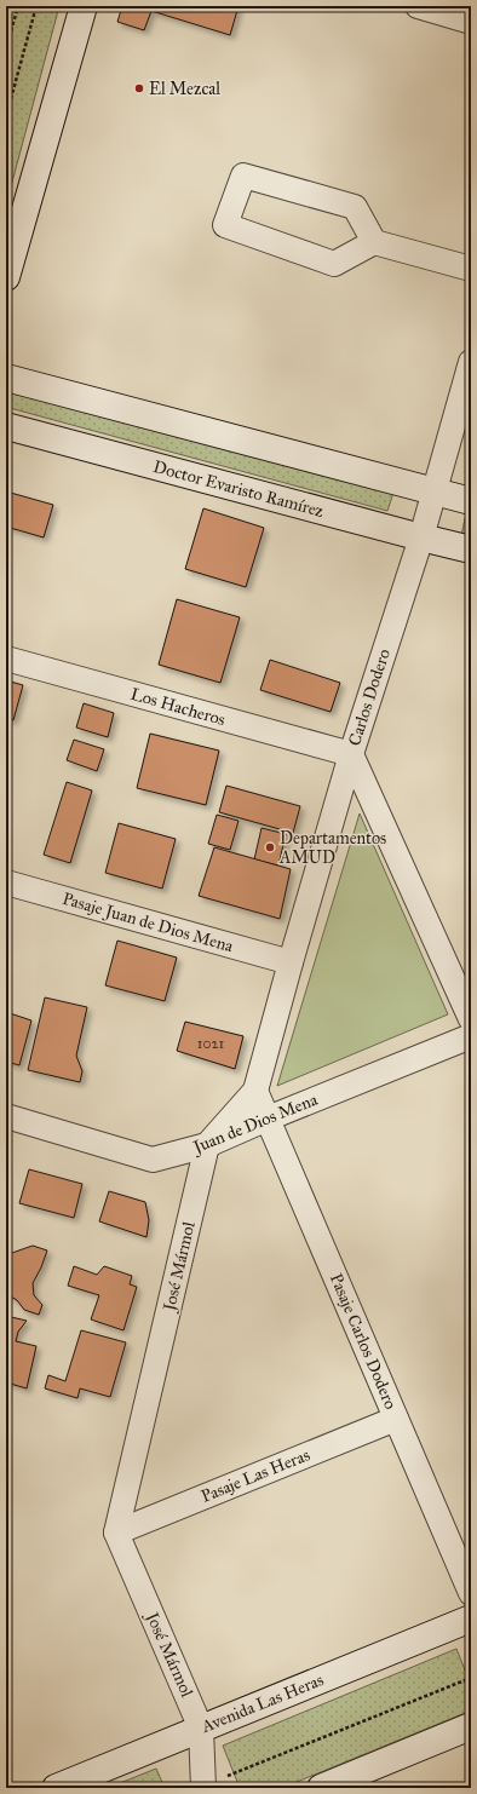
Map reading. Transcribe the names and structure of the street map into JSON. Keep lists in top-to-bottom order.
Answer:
{
  "streets": {
    "main road": ["Doctor Evaristo Ramírez", "Avenida Las Heras"],
    "street": [
      "Carlos Dodero",
      "Los Hacheros",
      "Pasaje Juan de Dios Mena",
      "Juan de Dios Mena",
      "José Mármol",
      "Pasaje Carlos Dodero",
      "Pasaje Las Heras"
    ]
  },
  "crossings": [
    ["Doctor Evaristo Ramírez", "Carlos Dodero"],
    ["Carlos Dodero", "Los Hacheros"],
    ["Carlos Dodero", "José Mármol"],
    ["Los Hacheros", "José Mármol"],
    ["Pasaje Juan de Dios Mena", "José Mármol"],
    ["Juan de Dios Mena", "José Mármol"],
    ["Juan de Dios Mena", "Pasaje Carlos Dodero"],
    ["José Mármol", "Pasaje Carlos Dodero"],
    ["José Mármol", "Pasaje Las Heras"],
    ["José Mármol", "Avenida Las Heras"],
    ["Pasaje Carlos Dodero", "Pasaje Las Heras"]
  ],
  "places": ["El Mezcal", "Departamentos AMUD"],
  "house_numbers": ["1021"]
}
